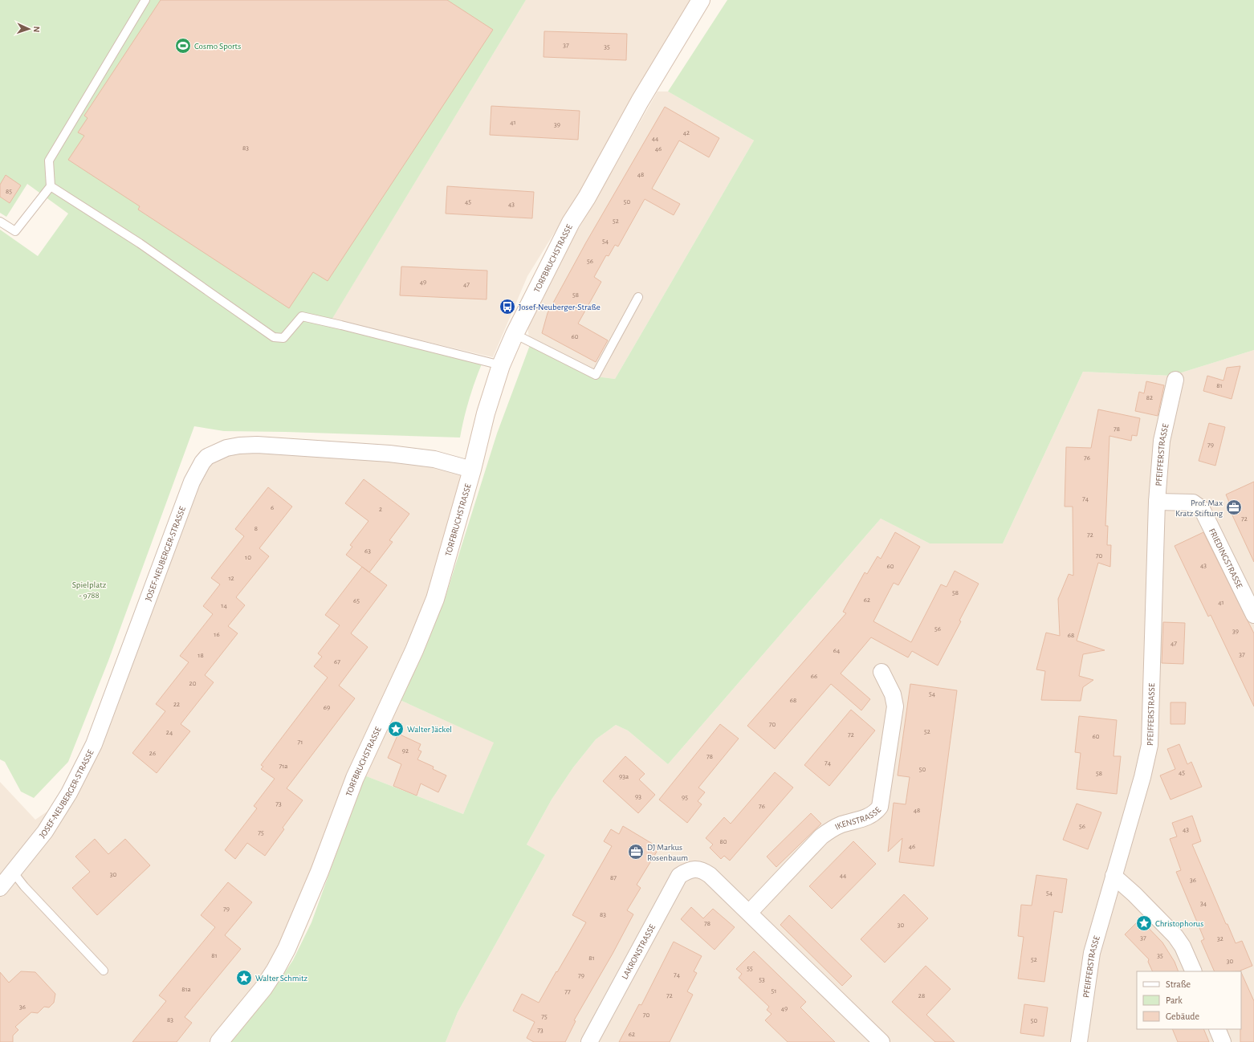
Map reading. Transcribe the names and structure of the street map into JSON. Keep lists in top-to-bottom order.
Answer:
{
  "streets": {
    "main road": ["TORFBRUCHSTRASSE"],
    "street": [
      "PFEIFFERSTRASSE",
      "JOSEF-NEUBERGER-STRASSE",
      "FRIEDINGSTRASSE",
      "IKENSTRASSE",
      "LAKRONSTRASSE"
    ]
  },
  "crossings": [
    ["TORFBRUCHSTRASSE", "JOSEF-NEUBERGER-STRASSE"],
    ["PFEIFFERSTRASSE", "FRIEDINGSTRASSE"],
    ["IKENSTRASSE", "LAKRONSTRASSE"]
  ],
  "parks": ["Spielplatz - 9788"],
  "places": {
    "sports": ["Cosmo Sports"],
    "bus stop": ["Josef-Neuberger-Straße"],
    "office": ["Prof. Max Kratz Stiftung", "DJ Markus Rosenbaum"],
    "place": ["Walter Jäckel", "Christophorus", "Walter Schmitz"]
  },
  "house_numbers": [
    "37",
    "35",
    "41",
    "39",
    "42",
    "44",
    "83",
    "46",
    "48",
    "85",
    "45",
    "50",
    "43",
    "52",
    "54",
    "56",
    "49",
    "47",
    "58",
    "60",
    "81",
    "82",
    "78",
    "79",
    "76",
    "74",
    "6",
    "2",
    "72",
    "8",
    "72",
    "63",
    "70",
    "10",
    "43",
    "60",
    "12",
    "58",
    "62",
    "65",
    "41",
    "14",
    "56",
    "39",
    "16",
    "68",
    "47",
    "64",
    "37",
    "18",
    "67",
    "66",
    "20",
    "54",
    "68",
    "22",
    "69",
    "70",
    "52",
    "24",
    "72",
    "60",
    "71",
    "92",
    "26",
    "78",
    "74",
    "71a",
    "50",
    "45",
    "58",
    "93a",
    "93",
    "95",
    "73",
    "76",
    "48",
    "56",
    "43",
    "75",
    "80",
    "46",
    "30",
    "44",
    "87",
    "36",
    "54",
    "34",
    "79",
    "83",
    "78",
    "30",
    "37",
    "32",
    "81",
    "35",
    "81",
    "52",
    "30",
    "55",
    "74",
    "79",
    "53",
    "81a",
    "51",
    "77",
    "72",
    "28",
    "36",
    "49",
    "70",
    "75",
    "83",
    "50",
    "73",
    "62"
  ],
  "legend": ["Straße", "Park", "Gebäude"],
  "north": "right"
}
